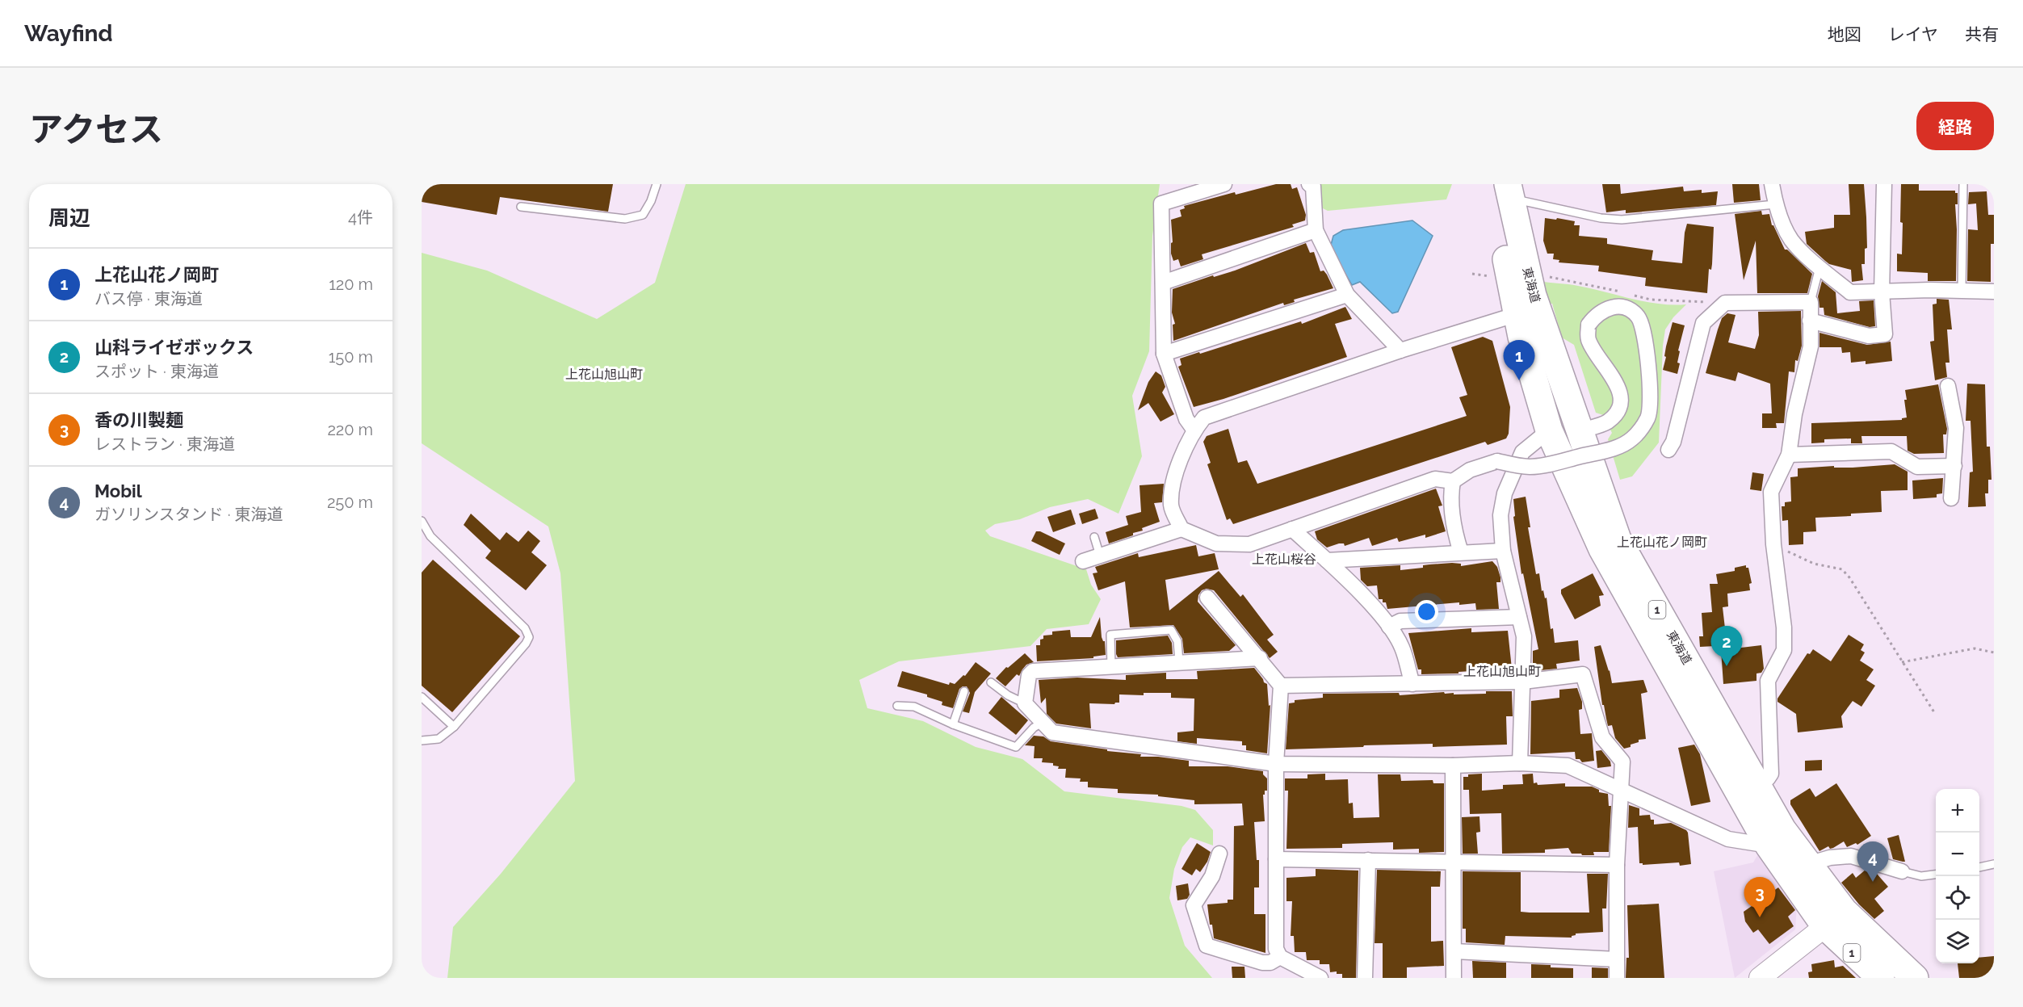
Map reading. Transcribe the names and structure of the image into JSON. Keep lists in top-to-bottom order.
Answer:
{
  "streets": {
    "highway": ["東海道", "1"]
  },
  "districts": [
    "上花山旭山町",
    "上花山花ノ岡町",
    "上花山桜谷",
    "上花山旭山町"
  ],
  "page": {
    "header": "Wayfind",
    "nav": ["地図", "レイヤ", "共有"],
    "title": "アクセス",
    "buttons": "経路",
    "heading": ["周辺", "4件"],
    "list": [
      {
        "mark": "1",
        "name": "上花山花ノ岡町",
        "note": "バス停 · 東海道",
        "value": "120 m"
      },
      {
        "mark": "2",
        "name": "山科ライゼボックス",
        "note": "スポット · 東海道",
        "value": "150 m"
      },
      {
        "mark": "3",
        "name": "香の川製麺",
        "note": "レストラン · 東海道",
        "value": "220 m"
      },
      {
        "mark": "4",
        "name": "Mobil",
        "note": "ガソリンスタンド · 東海道",
        "value": "250 m"
      }
    ],
    "pins": [
      "1",
      "2",
      "4",
      "3"
    ],
    "map_buttons": ["+", "−"]
  }
}
